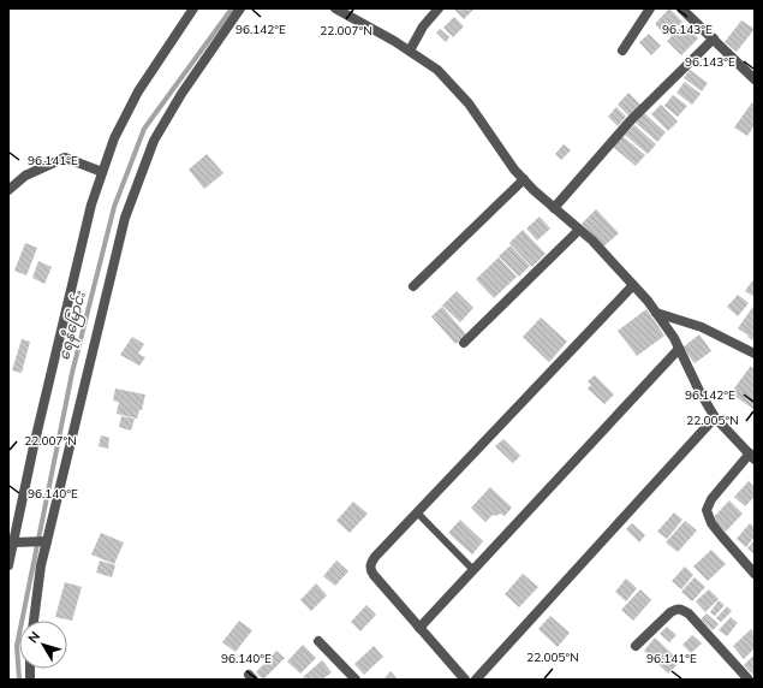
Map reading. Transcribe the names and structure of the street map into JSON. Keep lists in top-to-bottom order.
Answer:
{
  "water": ["ရေနီမြောင်း"],
  "north": "top left",
  "coordinates": [
    "96.143°E",
    "96.142°E",
    "22.007°N",
    "96.141°E",
    "22.005°N",
    "96.140°E"
  ]
}
